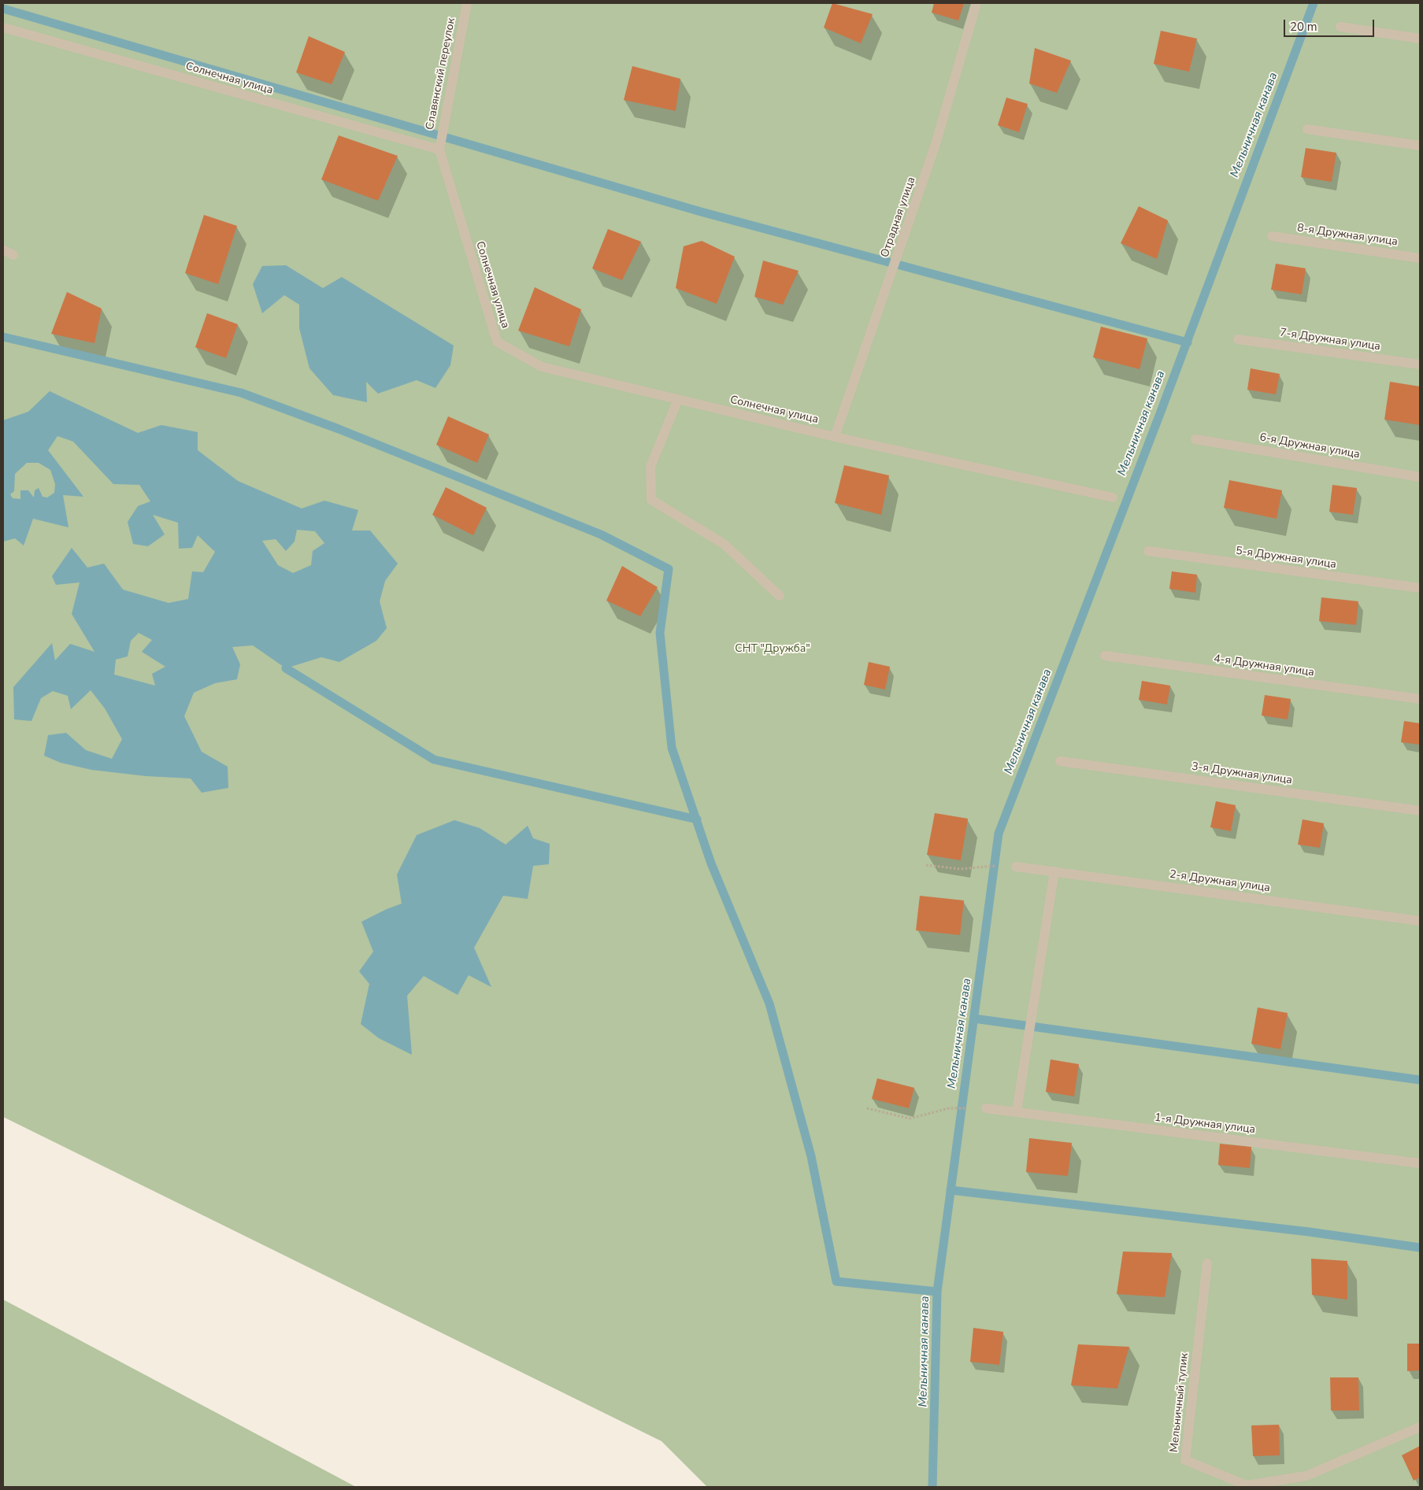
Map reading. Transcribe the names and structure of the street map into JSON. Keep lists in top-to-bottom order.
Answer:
{
  "streets": {
    "lane": [
      "Славянский переулок",
      "Солнечная улица",
      "Отрадная улица",
      "8-я Дружная улица",
      "7-я Дружная улица",
      "6-я Дружная улица",
      "5-я Дружная улица",
      "4-я Дружная улица",
      "3-я Дружная улица",
      "2-я Дружная улица",
      "1-я Дружная улица",
      "Мельничный тупик"
    ]
  },
  "crossings": [
    ["Славянский переулок", "Солнечная улица"],
    ["Солнечная улица", "Отрадная улица"]
  ],
  "water": ["Мельничная канава"],
  "parks": ["СНТ \"Дружба\""],
  "scale_bar": "20 m"
}
